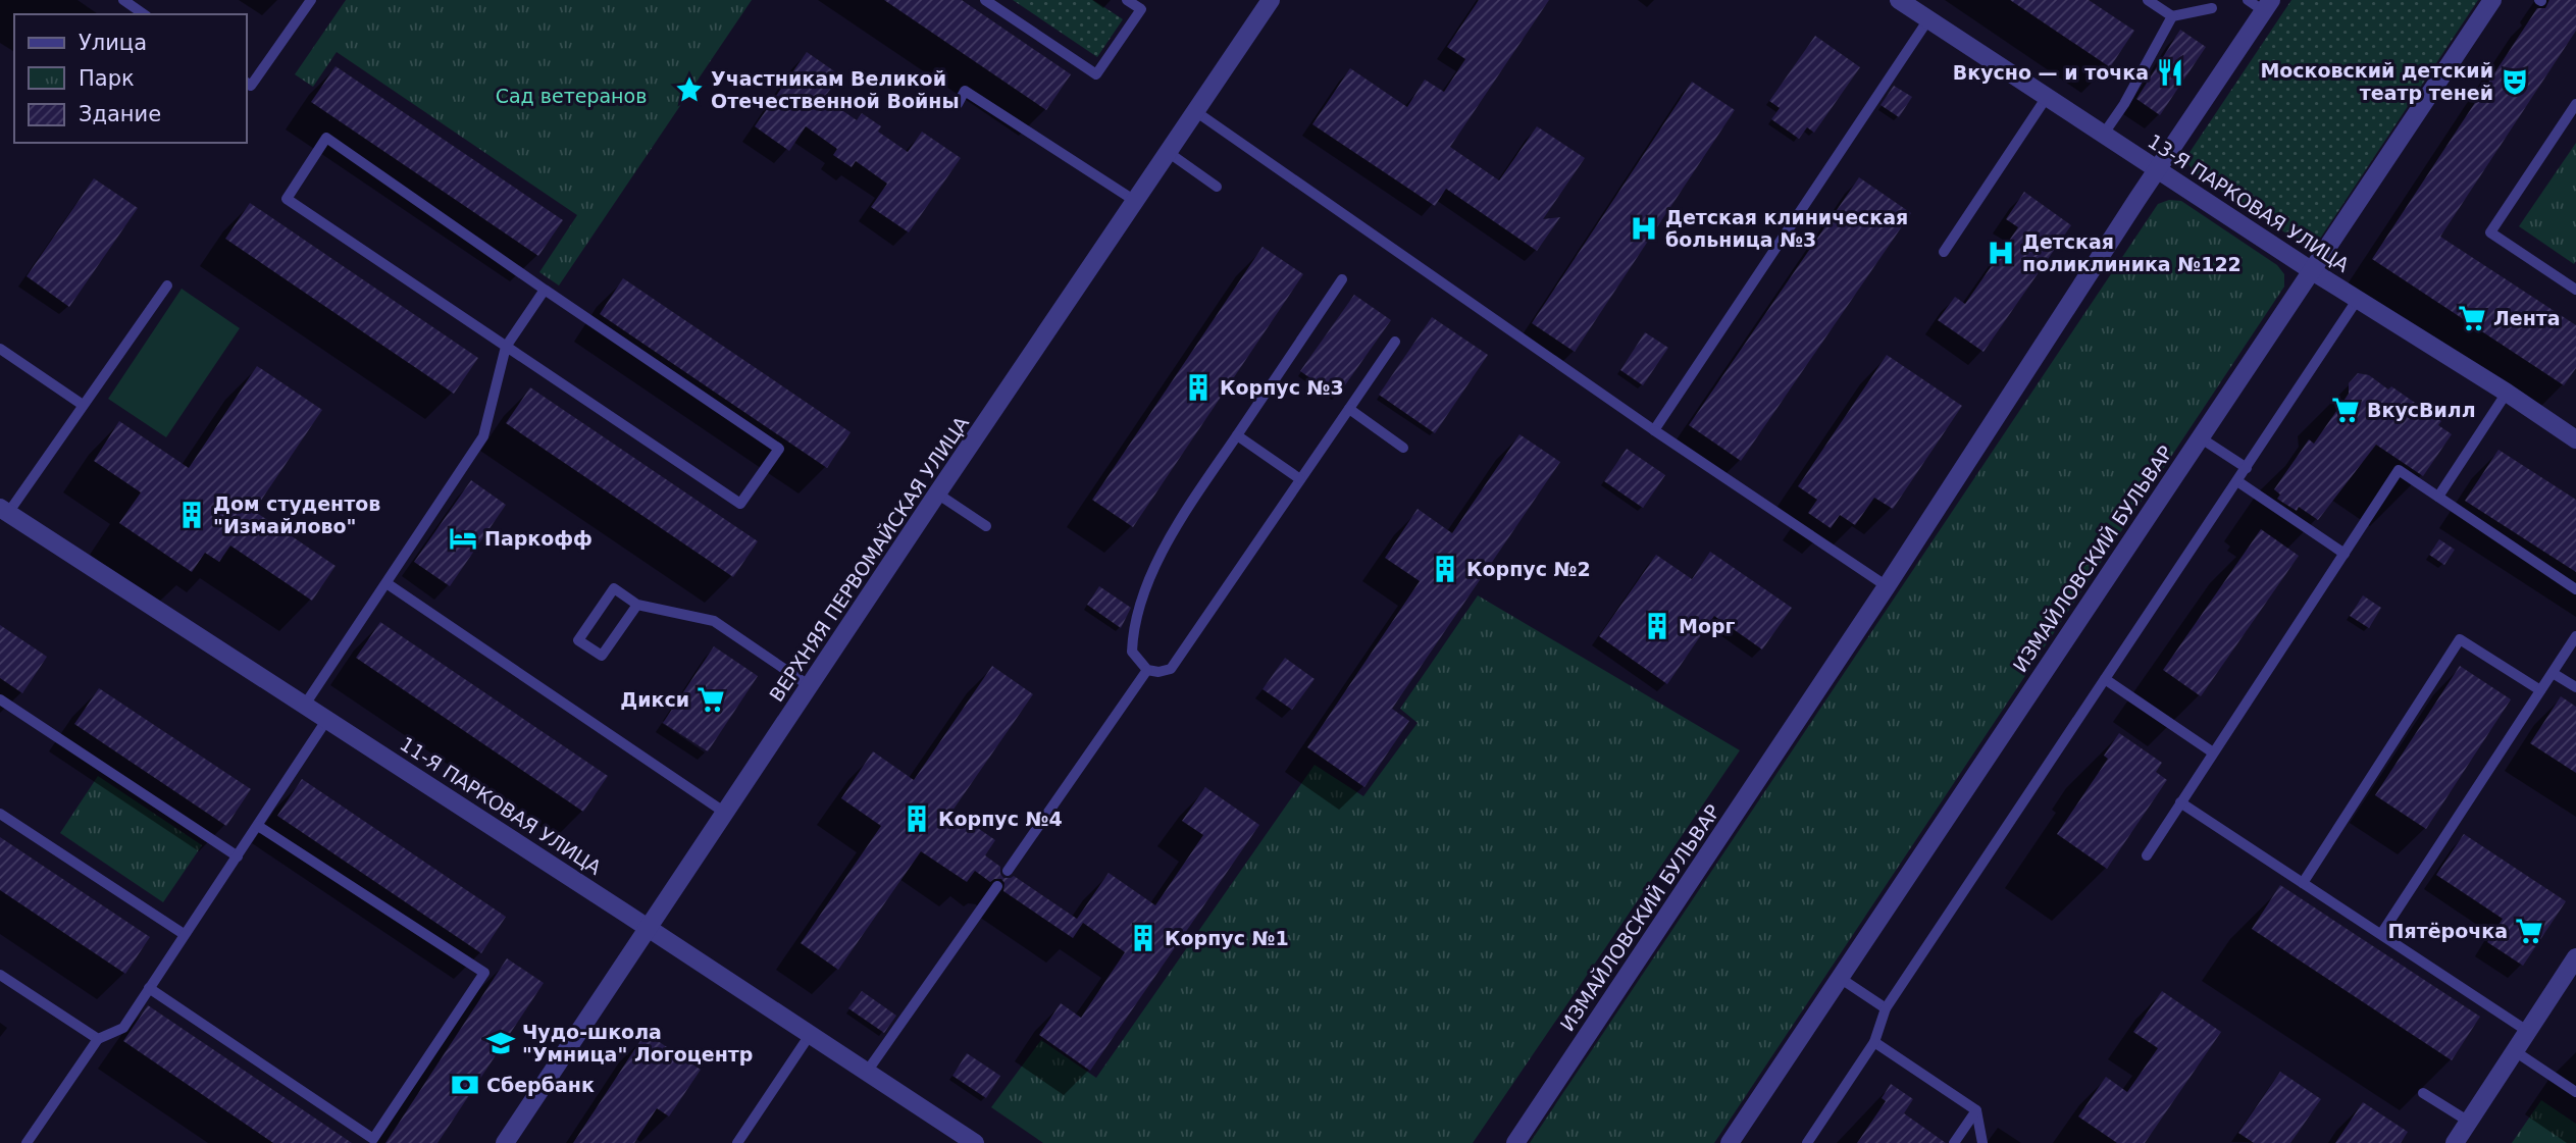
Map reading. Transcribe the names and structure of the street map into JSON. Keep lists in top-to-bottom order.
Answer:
{
  "streets": {
    "street": [
      "13-Я ПАРКОВАЯ УЛИЦА",
      "ВЕРХНЯЯ ПЕРВОМАЙСКАЯ УЛИЦА",
      "ИЗМАЙЛОВСКИЙ БУЛЬВАР",
      "11-Я ПАРКОВАЯ УЛИЦА"
    ]
  },
  "crossings": [
    ["13-Я ПАРКОВАЯ УЛИЦА", "ИЗМАЙЛОВСКИЙ БУЛЬВАР"],
    ["ВЕРХНЯЯ ПЕРВОМАЙСКАЯ УЛИЦА", "11-Я ПАРКОВАЯ УЛИЦА"]
  ],
  "parks": ["Сад ветеранов"],
  "places": {
    "restaurant": ["Вкусно — и точка"],
    "theatre": ["Московский детский театр теней"],
    "place": ["Участникам Великой Отечественной Войны"],
    "hospital": ["Детская клиническая больница №3", "Детская поликлиника №122"],
    "supermarket": [
      "Лента",
      "ВкусВилл",
      "Дикси",
      "Пятёрочка"
    ],
    "building": [
      "Корпус №3",
      "Дом студентов \"Измайлово\"",
      "Корпус №2",
      "Морг",
      "Корпус №4",
      "Корпус №1"
    ],
    "hotel": ["Паркофф"],
    "school or university": ["Чудо-школа \"Умница\" Логоцентр"],
    "bank": ["Сбербанк"]
  },
  "legend": ["Улица", "Парк", "Здание"]
}
